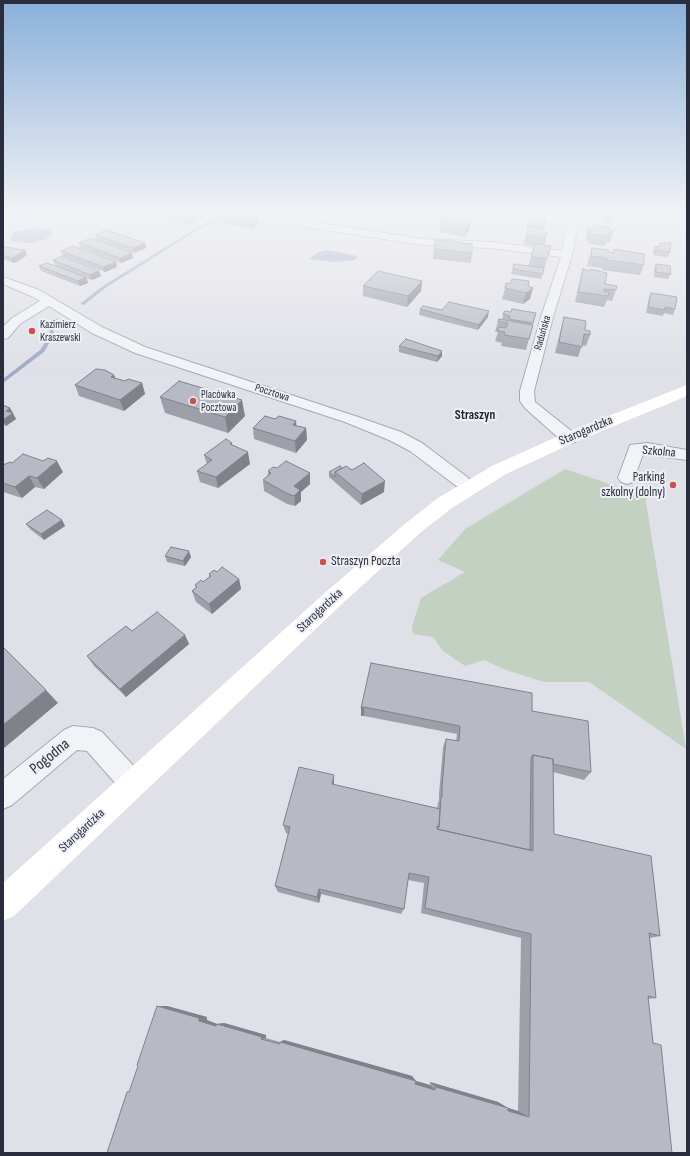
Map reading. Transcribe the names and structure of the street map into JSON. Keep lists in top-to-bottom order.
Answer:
{
  "streets": {
    "main road": ["Starogardzka"],
    "street": [
      "Raduńska",
      "Pocztowa",
      "Szkolna",
      "Pogodna"
    ]
  },
  "crossings": [
    ["Raduńska", "Starogardzka"],
    ["Pocztowa", "Starogardzka"],
    ["Starogardzka", "Pogodna"]
  ],
  "districts": ["Straszyn"],
  "places": [
    "Kazimierz Kraszewski",
    "Placówka Pocztowa",
    "Parking szkolny (dolny)",
    "Straszyn Poczta"
  ]
}
